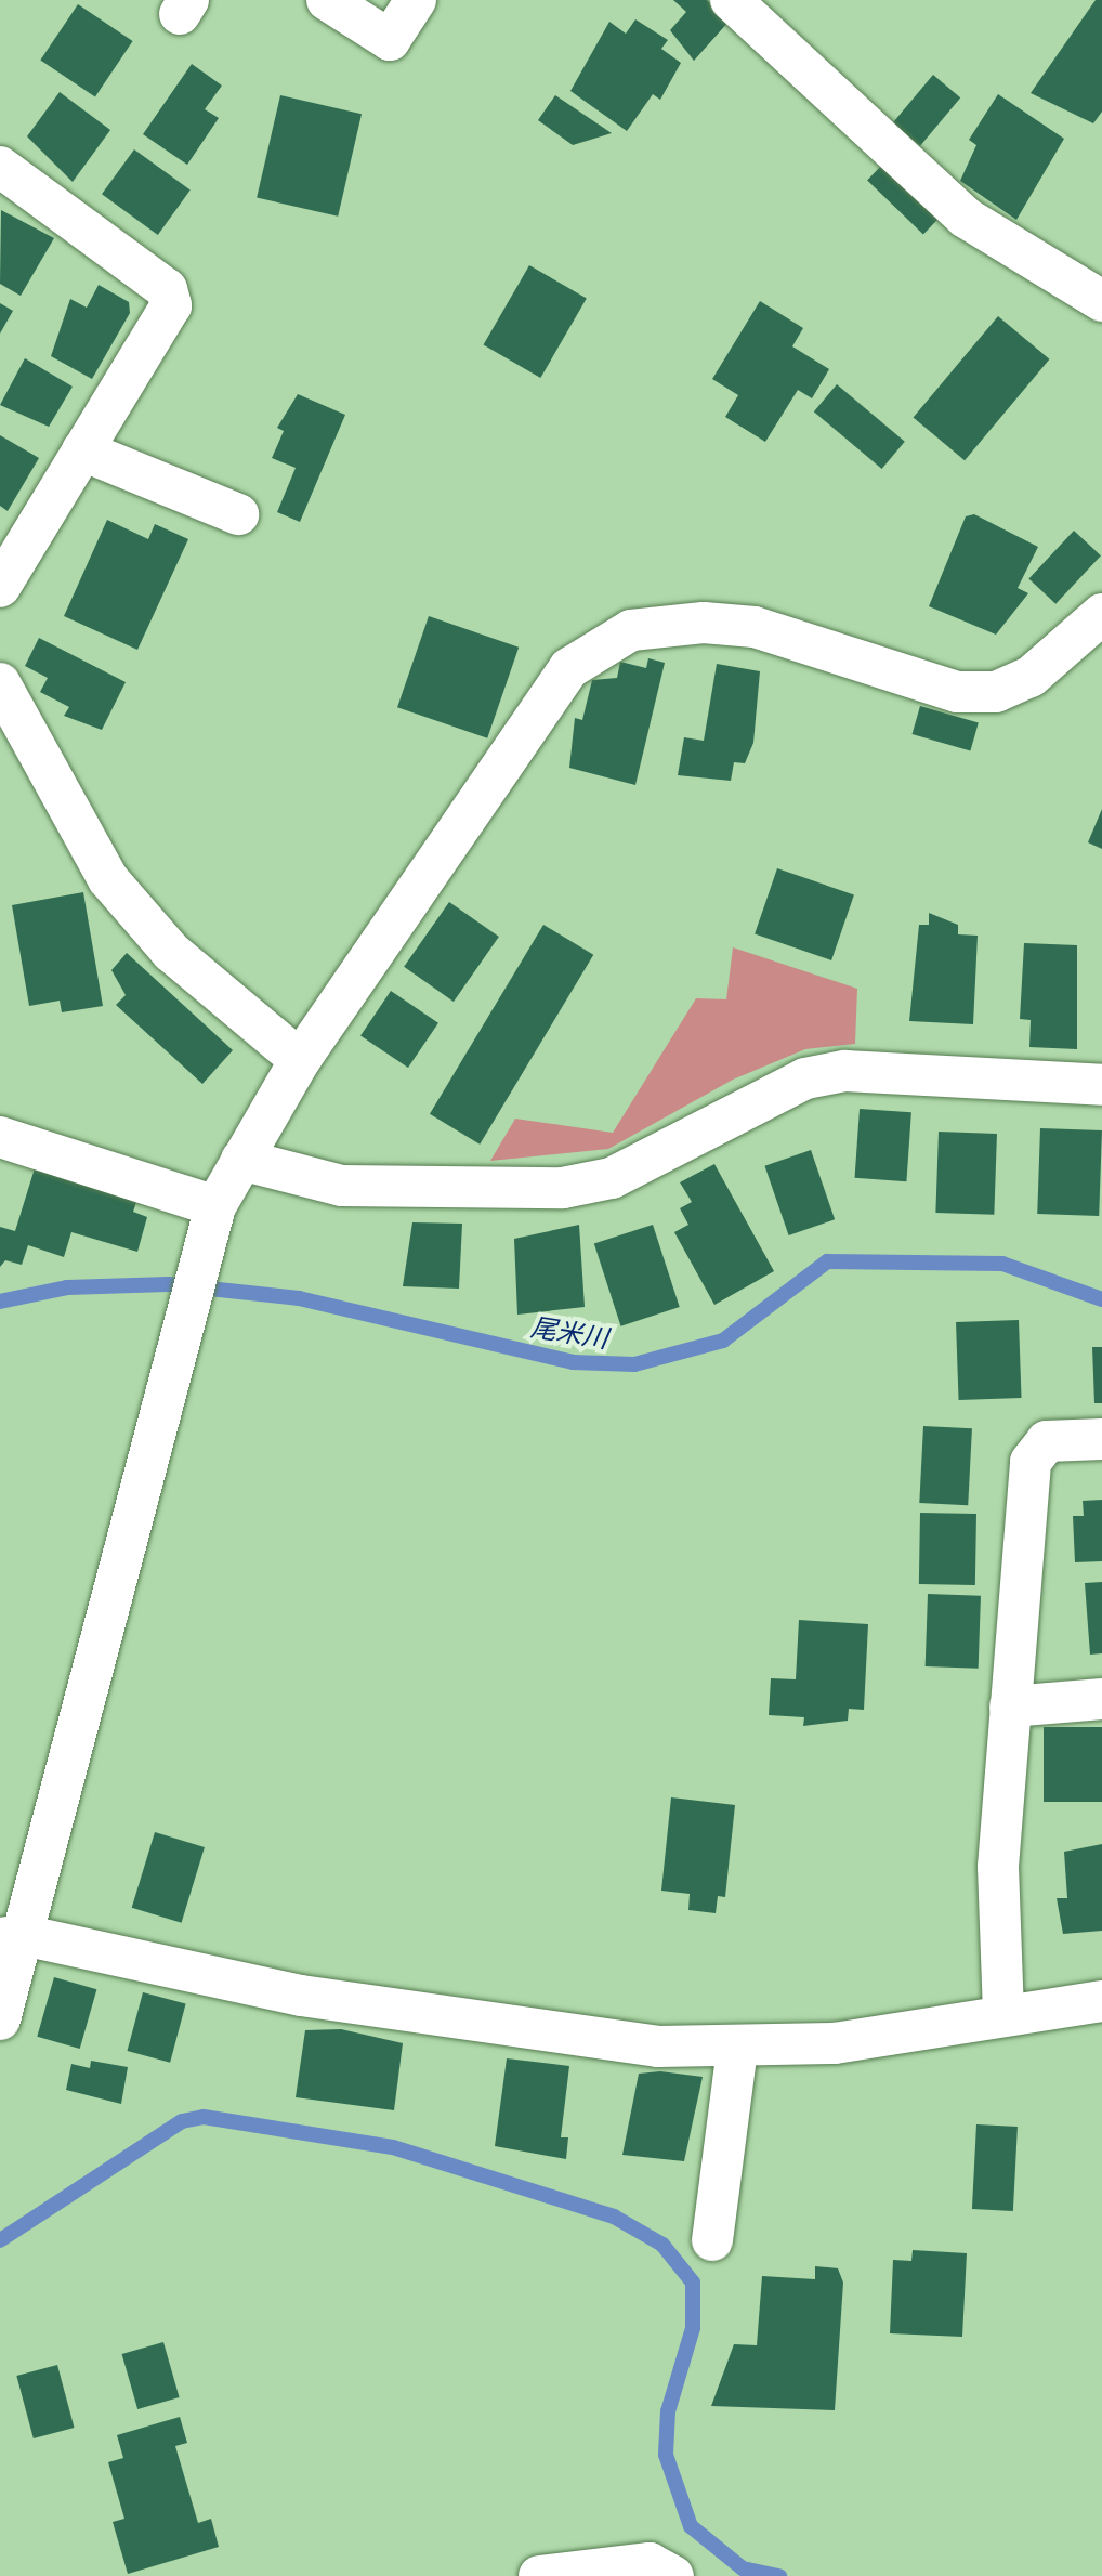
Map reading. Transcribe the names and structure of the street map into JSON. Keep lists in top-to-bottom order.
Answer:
{
  "water": ["尾米川"]
}
